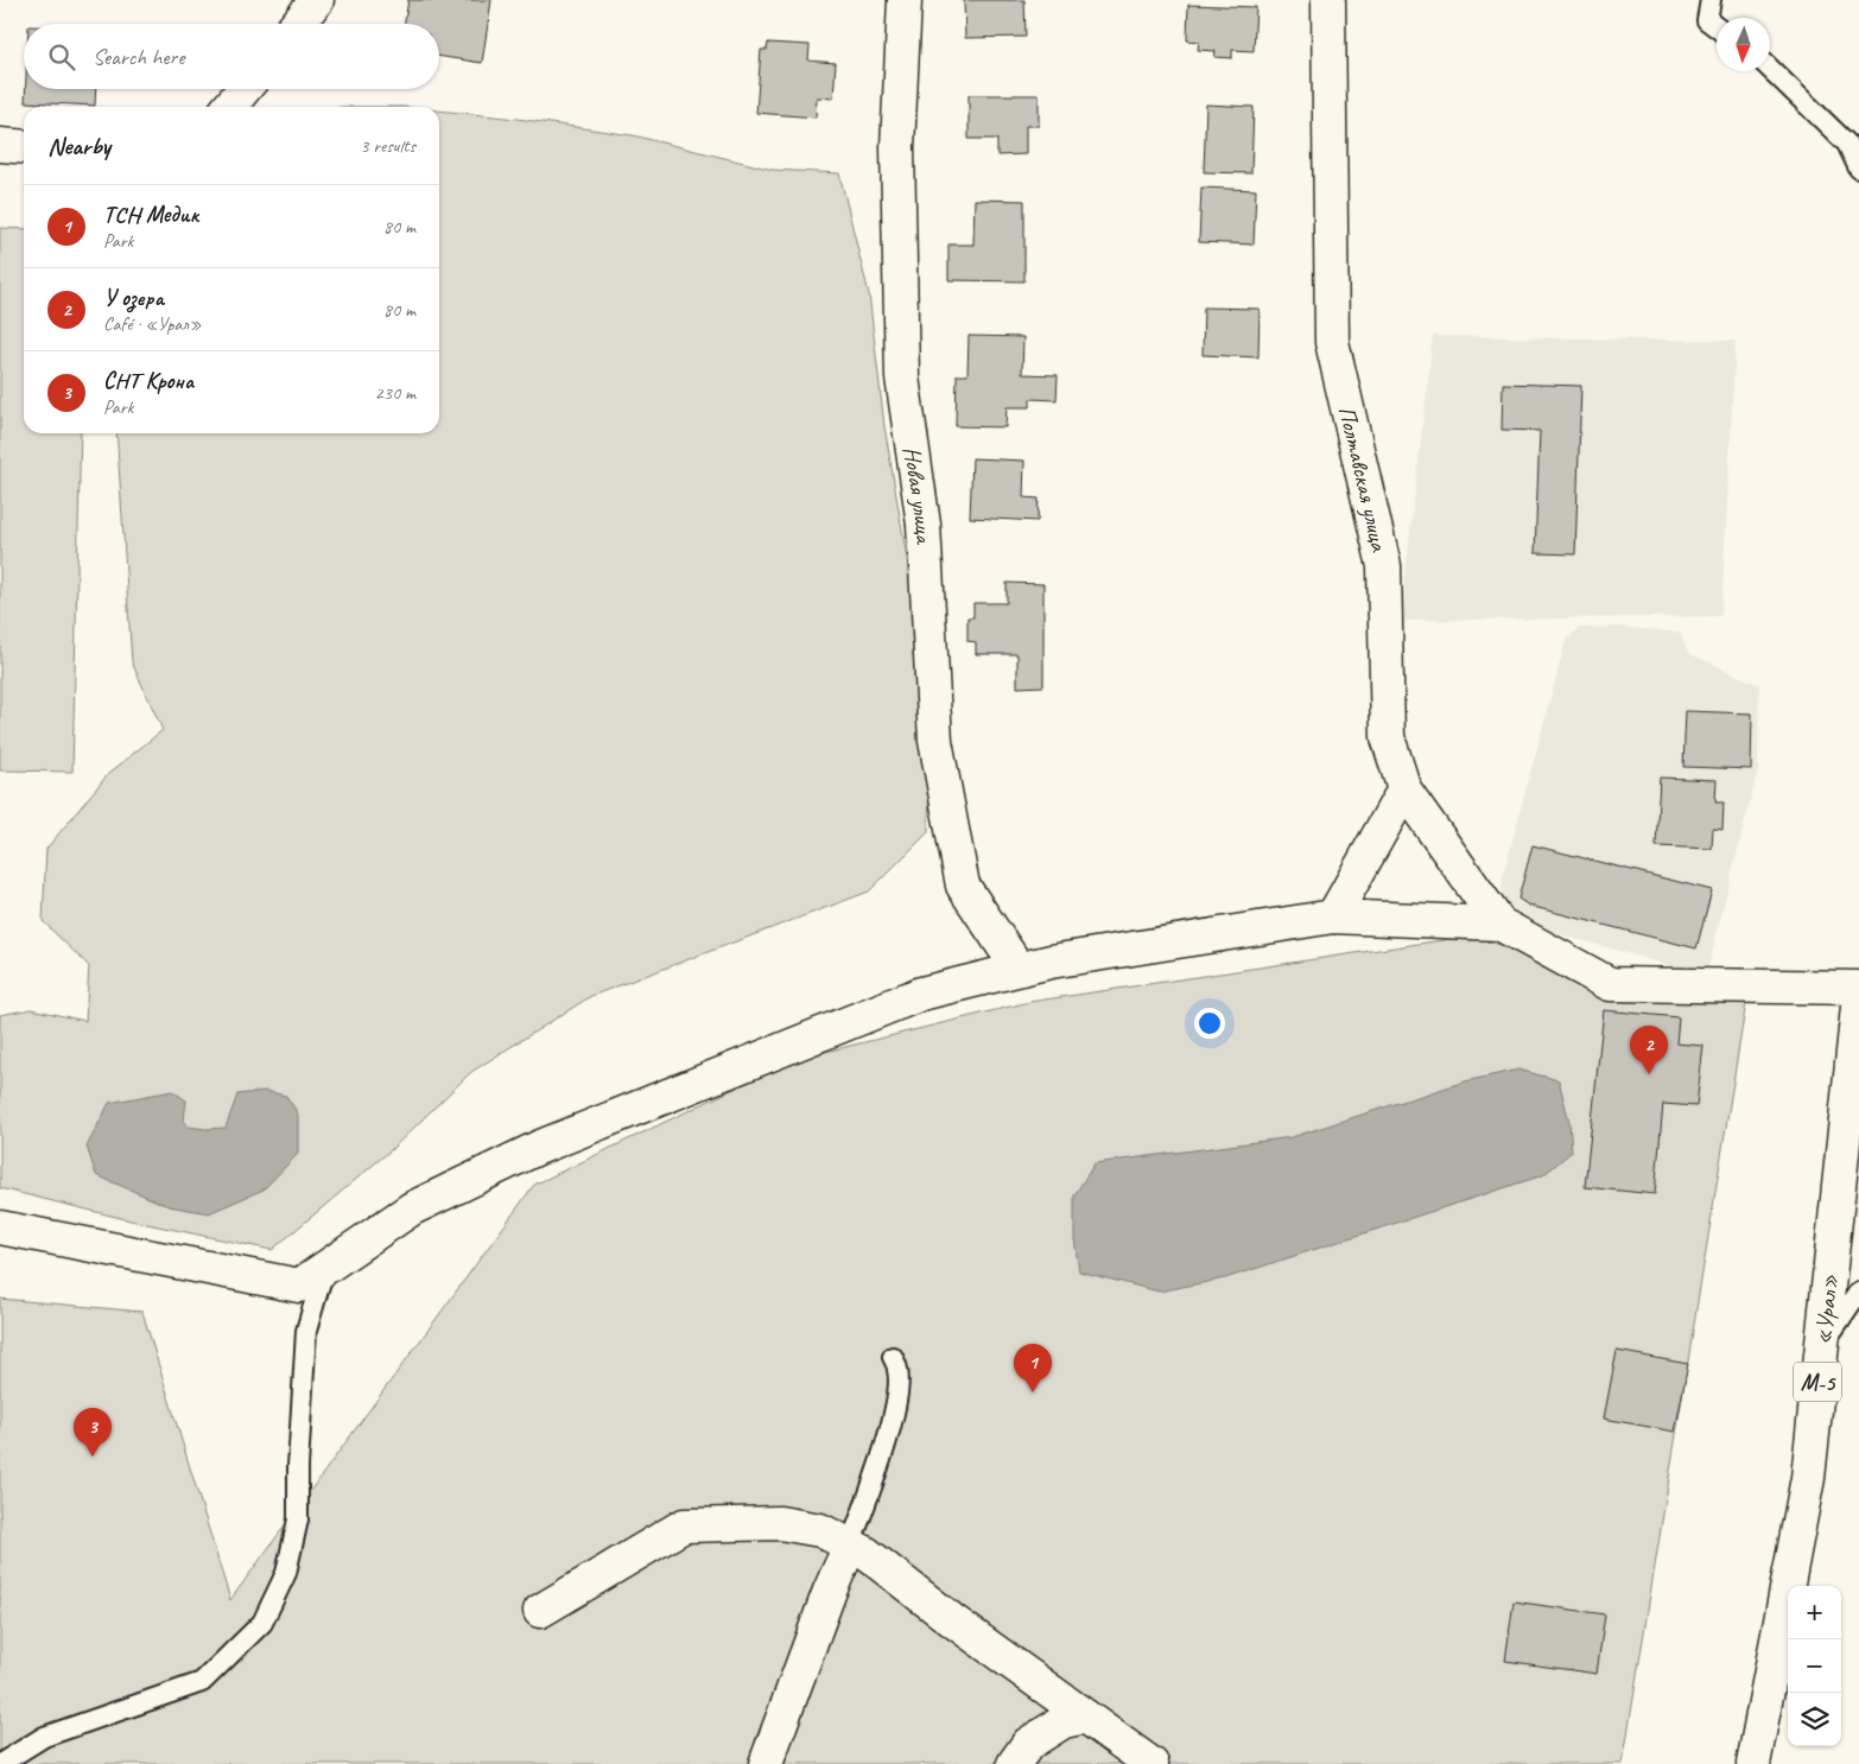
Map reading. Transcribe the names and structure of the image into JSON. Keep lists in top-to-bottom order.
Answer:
{
  "streets": {
    "main road": [
      "Полтавская улица",
      "Новая улица",
      "«Урал»",
      "М-5"
    ]
  },
  "north": "bottom",
  "page": {
    "search": "Search here",
    "heading": ["Nearby", "3 results"],
    "list": [
      {
        "mark": "1",
        "name": "ТСН Медик",
        "note": "Park",
        "value": "80 m"
      },
      {
        "mark": "2",
        "name": "У озера",
        "note": "Café · «Урал»",
        "value": "80 m"
      },
      {
        "mark": "3",
        "name": "СНТ Крона",
        "note": "Park",
        "value": "230 m"
      }
    ],
    "pins": ["2", "1", "3"],
    "map_buttons": ["+", "−"]
  }
}
